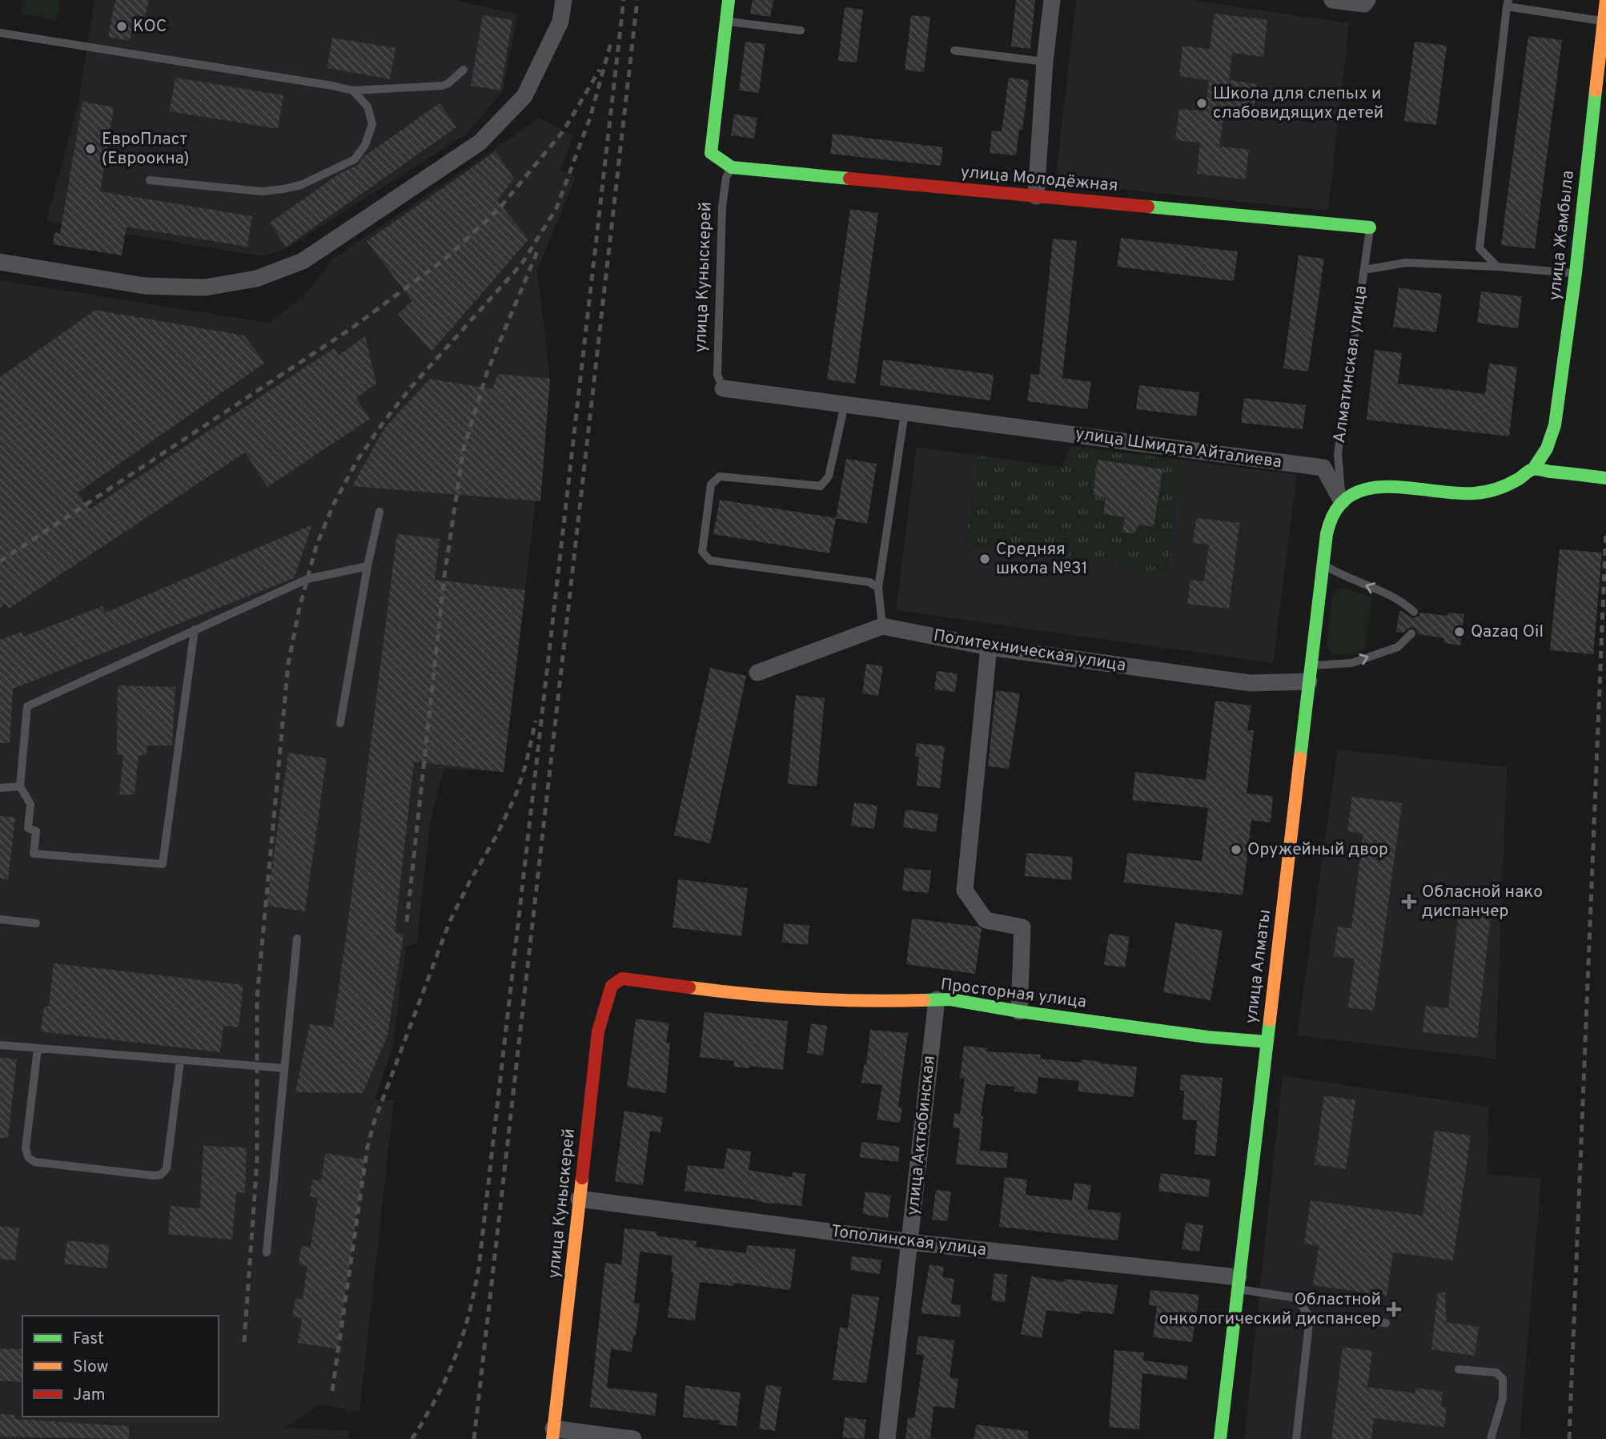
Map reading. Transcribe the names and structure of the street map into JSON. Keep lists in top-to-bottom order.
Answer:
{
  "streets": {
    "street": [
      "улица Молодёжная",
      "улица Жамбыла",
      "улица Куныскерей",
      "улица Шмидта Айталиева",
      "Политехническая улица",
      "улица Алматы",
      "Просторная улица",
      "улица Актюбинская",
      "Тополинская улица"
    ],
    "lane": ["Алматинская улица"]
  },
  "crossings": [
    ["улица Молодёжная", "улица Куныскерей"],
    ["улица Молодёжная", "Алматинская улица"],
    ["улица Куныскерей", "улица Шмидта Айталиева"],
    ["улица Куныскерей", "Просторная улица"],
    ["улица Куныскерей", "Тополинская улица"],
    ["Алматинская улица", "улица Шмидта Айталиева"],
    ["Алматинская улица", "улица Алматы"],
    ["улица Шмидта Айталиева", "улица Алматы"],
    ["Политехническая улица", "улица Алматы"],
    ["улица Алматы", "Просторная улица"],
    ["улица Алматы", "Тополинская улица"],
    ["Просторная улица", "улица Актюбинская"],
    ["улица Актюбинская", "Тополинская улица"]
  ],
  "places": {
    "other": [
      "КОС",
      "Школа для слепых и слабовидящих детей",
      "ЕвроПласт (Евроокна)",
      "Средняя школа №31",
      "Qazaq Oil",
      "Оружейный двор"
    ],
    "health": ["Обласной нако диспанчер", "Областной онкологический диспансер"]
  },
  "legend": ["Fast", "Slow", "Jam"]
}
